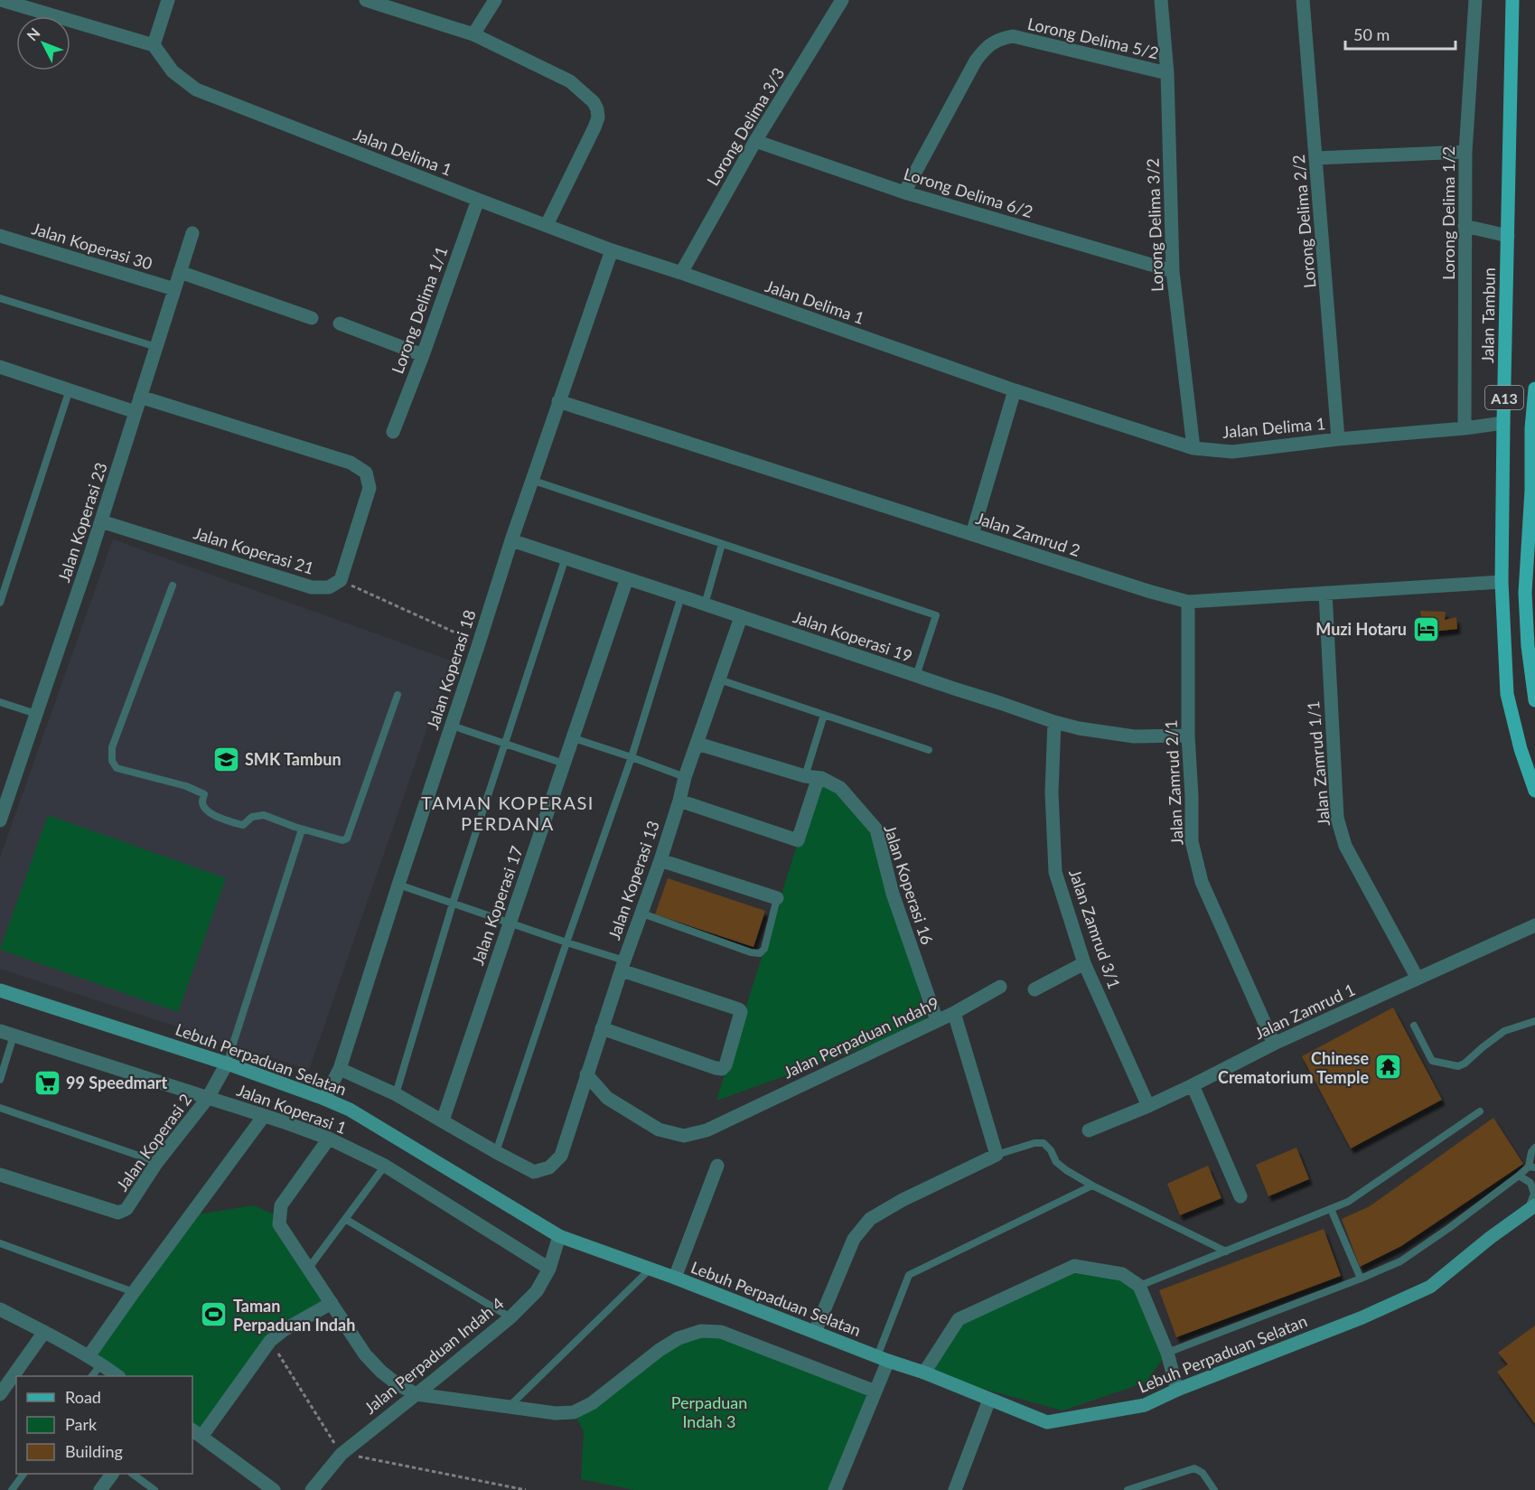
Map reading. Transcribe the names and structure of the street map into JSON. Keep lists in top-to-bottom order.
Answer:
{
  "streets": {
    "main road": ["Jalan Tambun", "A13"],
    "street": [
      "Lorong Delima 5/2",
      "Lorong Delima 3/3",
      "Jalan Delima 1",
      "Lorong Delima 6/2",
      "Lorong Delima 1/2",
      "Lorong Delima 2/2",
      "Lorong Delima 3/2",
      "Jalan Koperasi 30",
      "Lorong Delima 1/1",
      "Jalan Koperasi 23",
      "Jalan Zamrud 2",
      "Jalan Koperasi 21",
      "Jalan Koperasi 19",
      "Jalan Koperasi 18",
      "Jalan Zamrud 1/1",
      "Jalan Zamrud 2/1",
      "Jalan Koperasi 13",
      "Jalan Koperasi 16",
      "Jalan Koperasi 17",
      "Jalan Zamrud 3/1",
      "Jalan Zamrud 1",
      "Jalan Perpaduan Indah9",
      "Lebuh Perpaduan Selatan",
      "Jalan Koperasi 1",
      "Jalan Koperasi 2",
      "Jalan Perpaduan Indah 4"
    ]
  },
  "crossings": [
    ["Lorong Delima 5/2", "Lorong Delima 6/2"],
    ["Lorong Delima 5/2", "Lorong Delima 3/2"],
    ["Lorong Delima 3/3", "Jalan Delima 1"],
    ["Lorong Delima 3/3", "Lorong Delima 6/2"],
    ["Jalan Delima 1", "Lorong Delima 1/2"],
    ["Jalan Delima 1", "Lorong Delima 2/2"],
    ["Jalan Delima 1", "Lorong Delima 3/2"],
    ["Jalan Delima 1", "Lorong Delima 1/1"],
    ["Jalan Delima 1", "Jalan Tambun"],
    ["Jalan Delima 1", "Jalan Koperasi 18"],
    ["Lorong Delima 6/2", "Lorong Delima 3/2"],
    ["Jalan Koperasi 30", "Jalan Koperasi 23"],
    ["Jalan Tambun", "Jalan Zamrud 2"],
    ["Jalan Koperasi 23", "Jalan Koperasi 21"],
    ["Jalan Zamrud 2", "Jalan Koperasi 18"],
    ["Jalan Zamrud 2", "Jalan Zamrud 1/1"],
    ["Jalan Zamrud 2", "Jalan Zamrud 2/1"],
    ["Jalan Koperasi 19", "Jalan Koperasi 18"],
    ["Jalan Koperasi 19", "Jalan Zamrud 2/1"],
    ["Jalan Koperasi 19", "Jalan Koperasi 13"],
    ["Jalan Koperasi 19", "Jalan Koperasi 17"],
    ["Jalan Koperasi 19", "Jalan Zamrud 3/1"],
    ["Jalan Koperasi 18", "Lebuh Perpaduan Selatan"],
    ["Jalan Zamrud 1/1", "Jalan Zamrud 1"],
    ["Jalan Zamrud 2/1", "Jalan Zamrud 1"],
    ["Jalan Koperasi 13", "Jalan Koperasi 16"],
    ["Jalan Koperasi 13", "Jalan Perpaduan Indah9"],
    ["Jalan Koperasi 16", "Jalan Perpaduan Indah9"],
    ["Jalan Zamrud 3/1", "Jalan Zamrud 1"],
    ["Lebuh Perpaduan Selatan", "Jalan Koperasi 2"],
    ["Lebuh Perpaduan Selatan", "Jalan Perpaduan Indah 4"],
    ["Jalan Koperasi 1", "Jalan Koperasi 2"],
    ["Jalan Koperasi 1", "Jalan Perpaduan Indah 4"]
  ],
  "districts": ["TAMAN KOPERASI PERDANA"],
  "parks": ["Perpaduan Indah 3"],
  "places": {
    "hotel": ["Muzi Hotaru"],
    "school or university": ["SMK Tambun"],
    "temple": ["Chinese Crematorium Temple"],
    "supermarket": ["99 Speedmart"],
    "sports": ["Taman Perpaduan Indah"]
  },
  "legend": ["Road", "Park", "Building"],
  "scale_bar": "50 m",
  "north": "top left"
}
